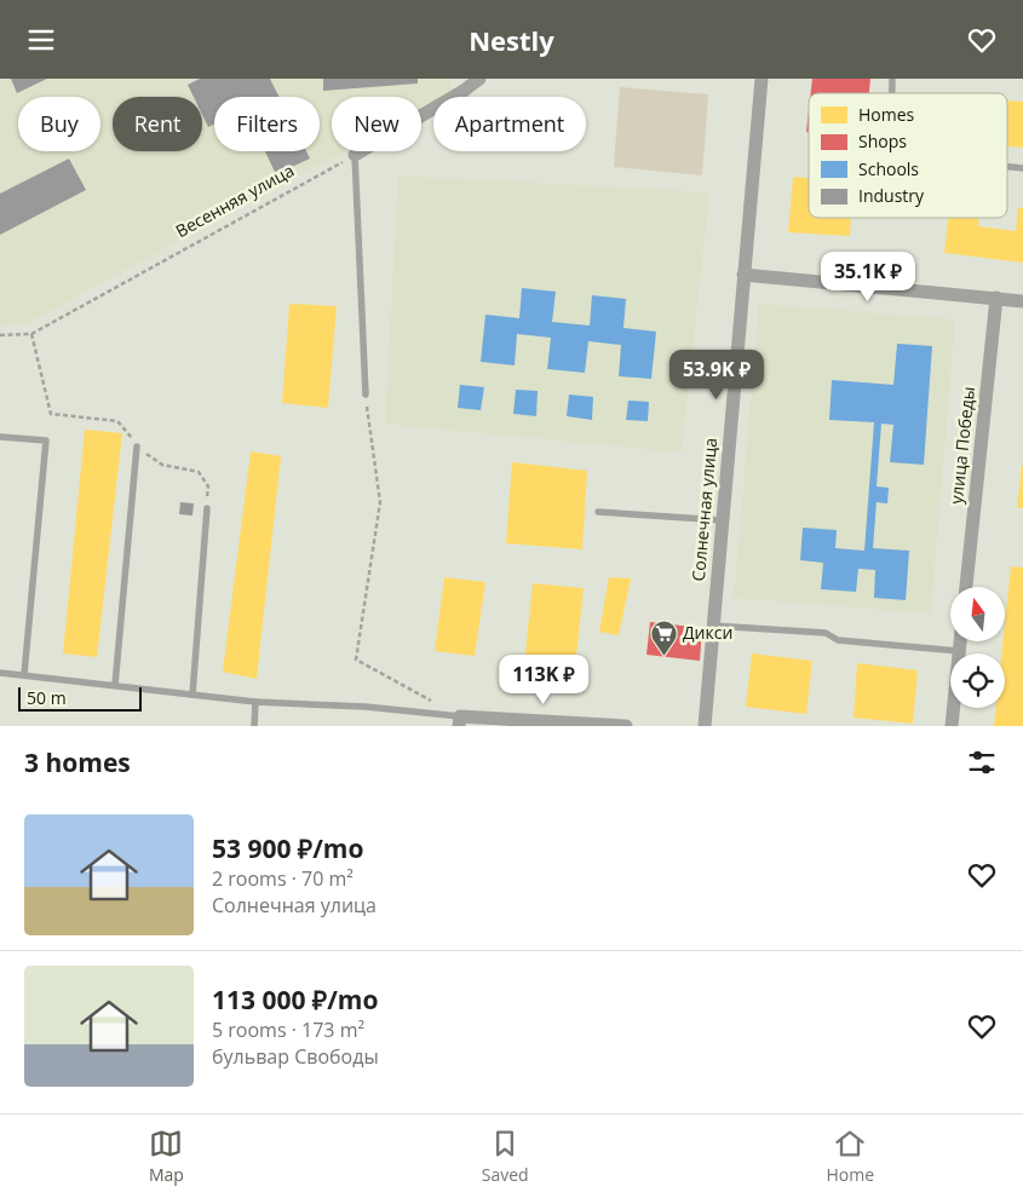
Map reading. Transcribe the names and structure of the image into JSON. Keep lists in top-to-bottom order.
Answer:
{
  "streets": {
    "street": ["улица Победы", "Солнечная улица"],
    "path": ["Весенняя улица"]
  },
  "places": {
    "supermarket": ["Дикси"]
  },
  "legend": [
    "Homes",
    "Shops",
    "Schools",
    "Industry"
  ],
  "scale_bar": "50 m",
  "north": "top",
  "page": {
    "header": "Nestly",
    "chip": [
      "Buy",
      "Rent",
      "Filters",
      "New",
      "Apartment"
    ],
    "price": ["35.1K ₽", "53.9K ₽", "113K ₽"],
    "scale": "50 m",
    "heading": "3 homes",
    "list": [
      {
        "name": "53 900 ₽/mo",
        "note": "2 rooms · 70 m² · Солнечная улица"
      },
      {
        "name": "113 000 ₽/mo",
        "note": "5 rooms · 173 m² · бульвар Свободы"
      }
    ],
    "tabs": ["Map", "Saved", "Home"]
  }
}
